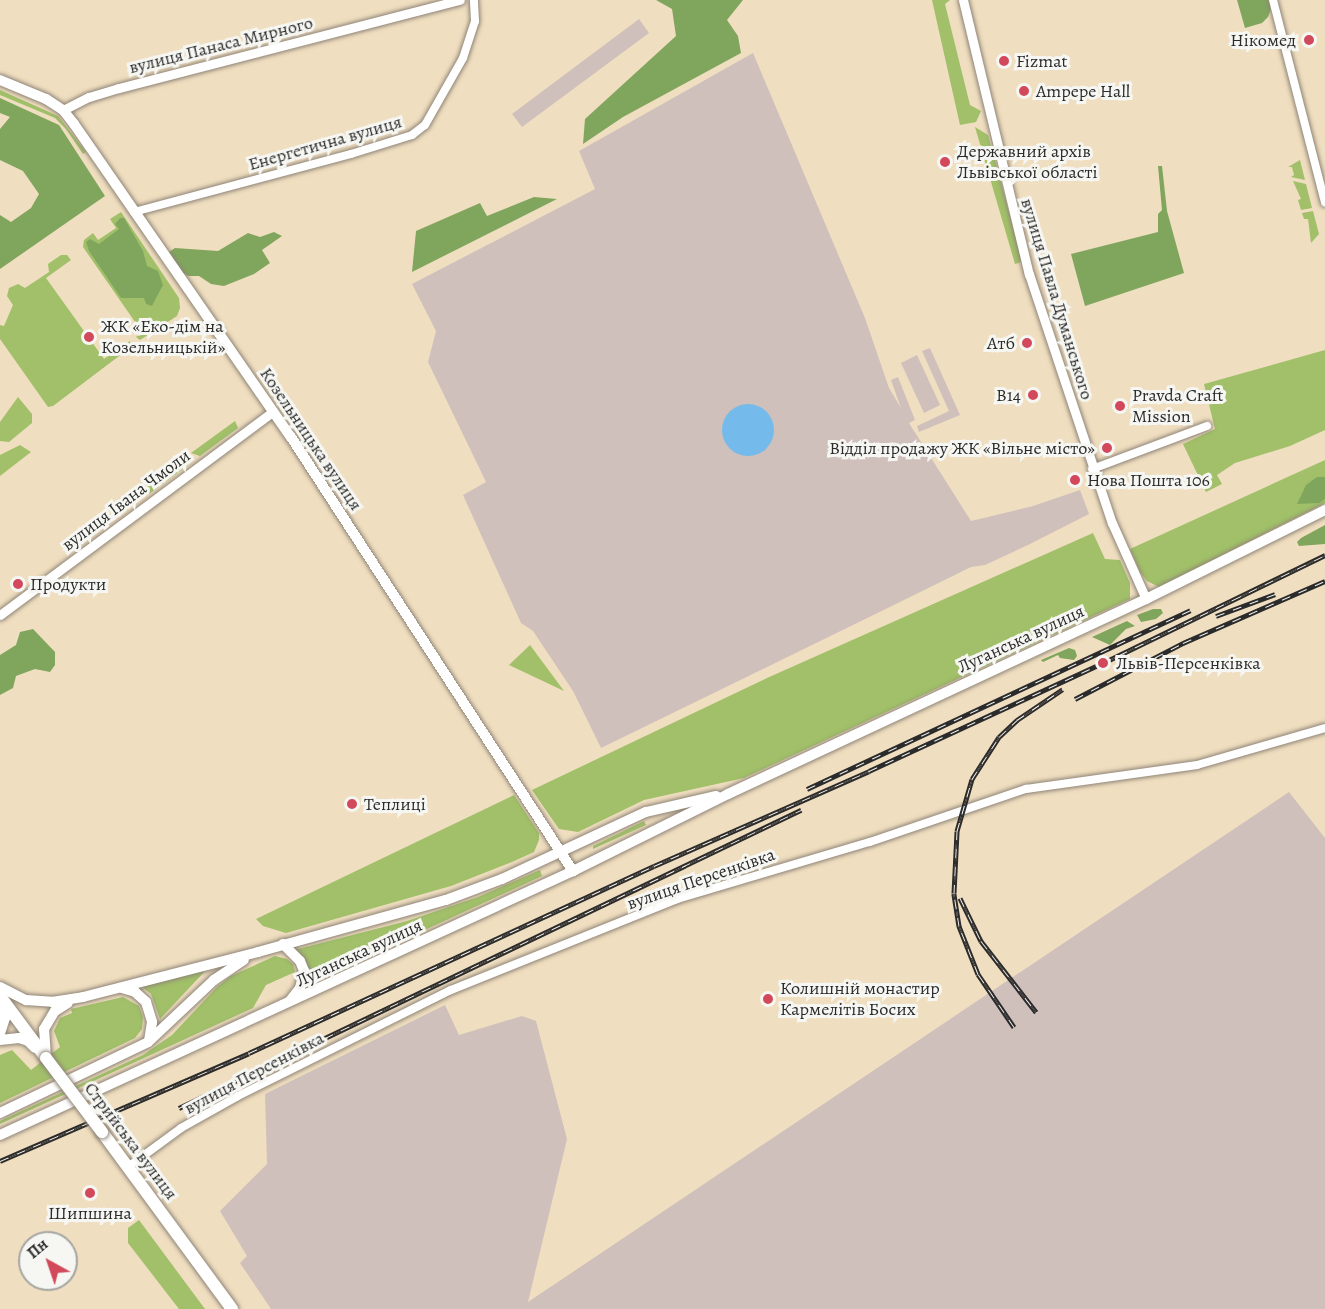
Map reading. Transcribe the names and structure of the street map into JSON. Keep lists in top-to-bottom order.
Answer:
{
  "streets": {
    "main road": ["Козельницька вулиця", "Луганська вулиця", "Стрийська вулиця"],
    "street": [
      "вулиця Панаса Мирного",
      "Енергетична вулиця",
      "вулиця Павла Думанського",
      "вулиця Івана Чмоли",
      "вулиця Персенківка"
    ]
  },
  "crossings": [
    ["вулиця Панаса Мирного", "Козельницька вулиця"],
    ["Енергетична вулиця", "Козельницька вулиця"],
    ["вулиця Павла Думанського", "Луганська вулиця"],
    ["Козельницька вулиця", "вулиця Івана Чмоли"],
    ["Козельницька вулиця", "Луганська вулиця"],
    ["Луганська вулиця", "Стрийська вулиця"],
    ["вулиця Персенківка", "Стрийська вулиця"]
  ],
  "places": [
    "Нікомед",
    "Fizmat",
    "Ampepe Hall",
    "Державний архів Львівської області",
    "ЖК «Еко-дім на Козельницькій»",
    "Атб",
    "В14",
    "Pravda Craft Mission",
    "Відділ продажу ЖК «Вільне місто»",
    "Нова Пошта 106",
    "Продукти",
    "Львів-Персенківка",
    "Теплиці",
    "Колишній монастир Кармелітів Босих",
    "Шипшина"
  ],
  "north": "top left"
}
